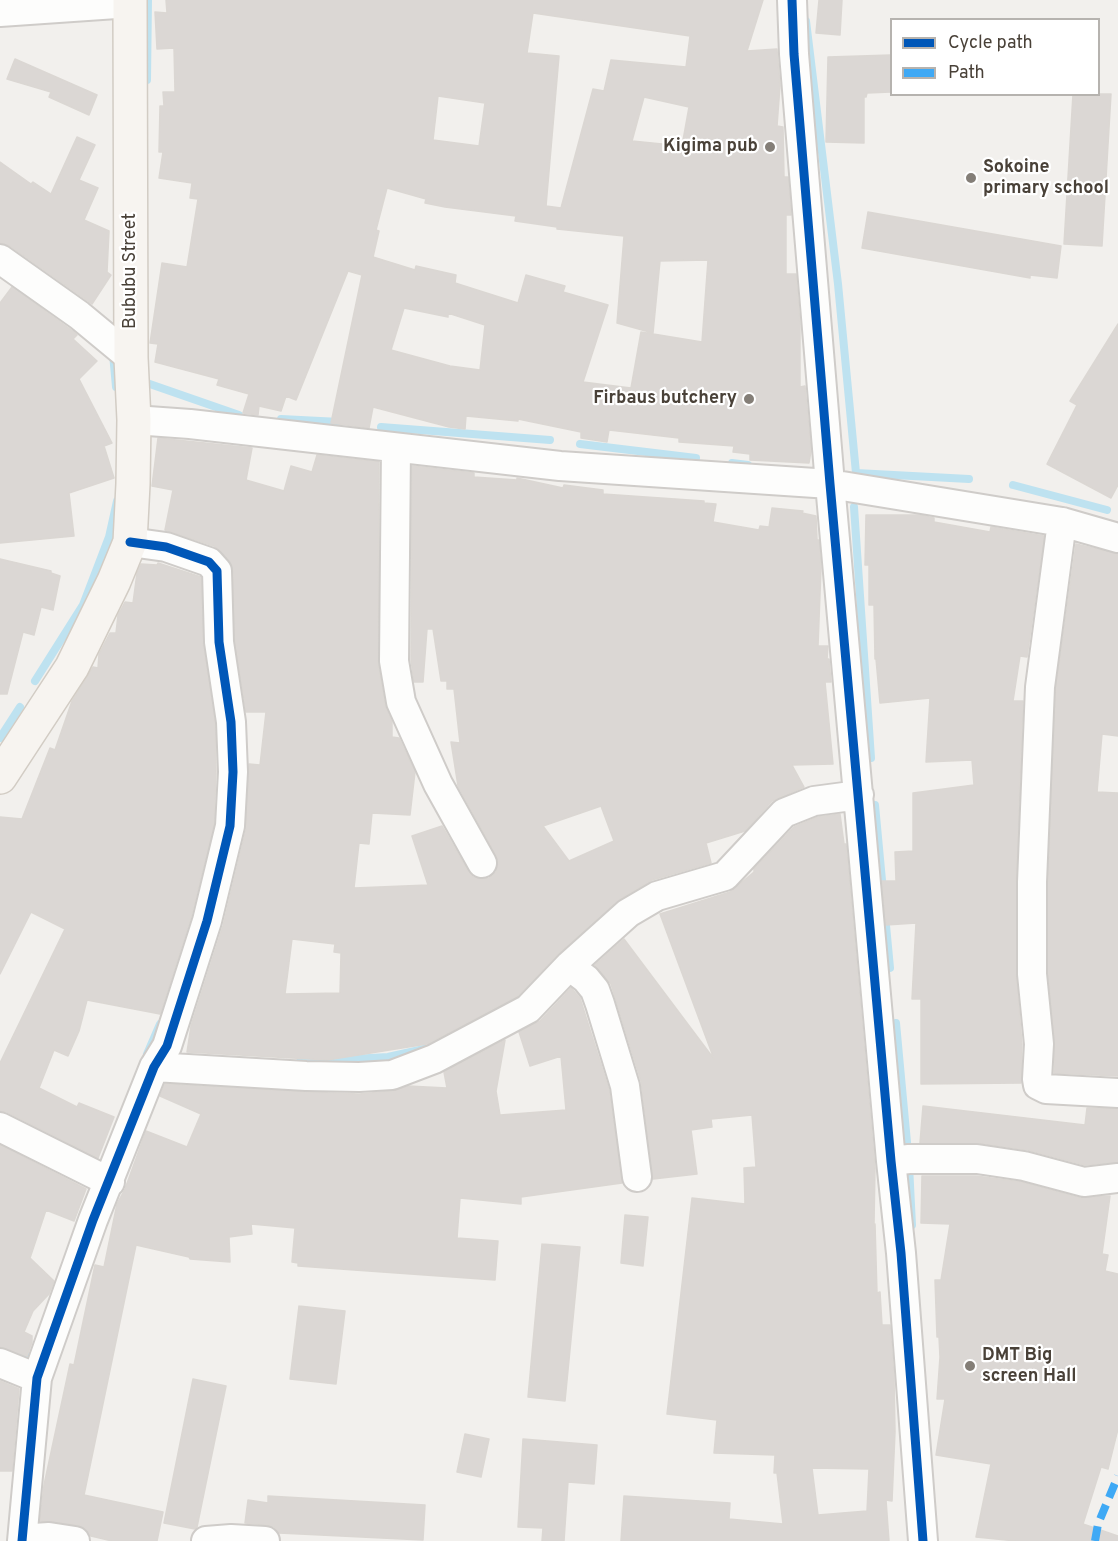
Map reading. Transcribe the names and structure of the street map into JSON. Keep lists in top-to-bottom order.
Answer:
{
  "streets": {
    "street": ["Bububu Street"]
  },
  "places": [
    "Kigima pub",
    "Sokoine primary school",
    "Firbaus butchery",
    "DMT Big screen Hall"
  ],
  "legend": ["Cycle path", "Path"]
}
